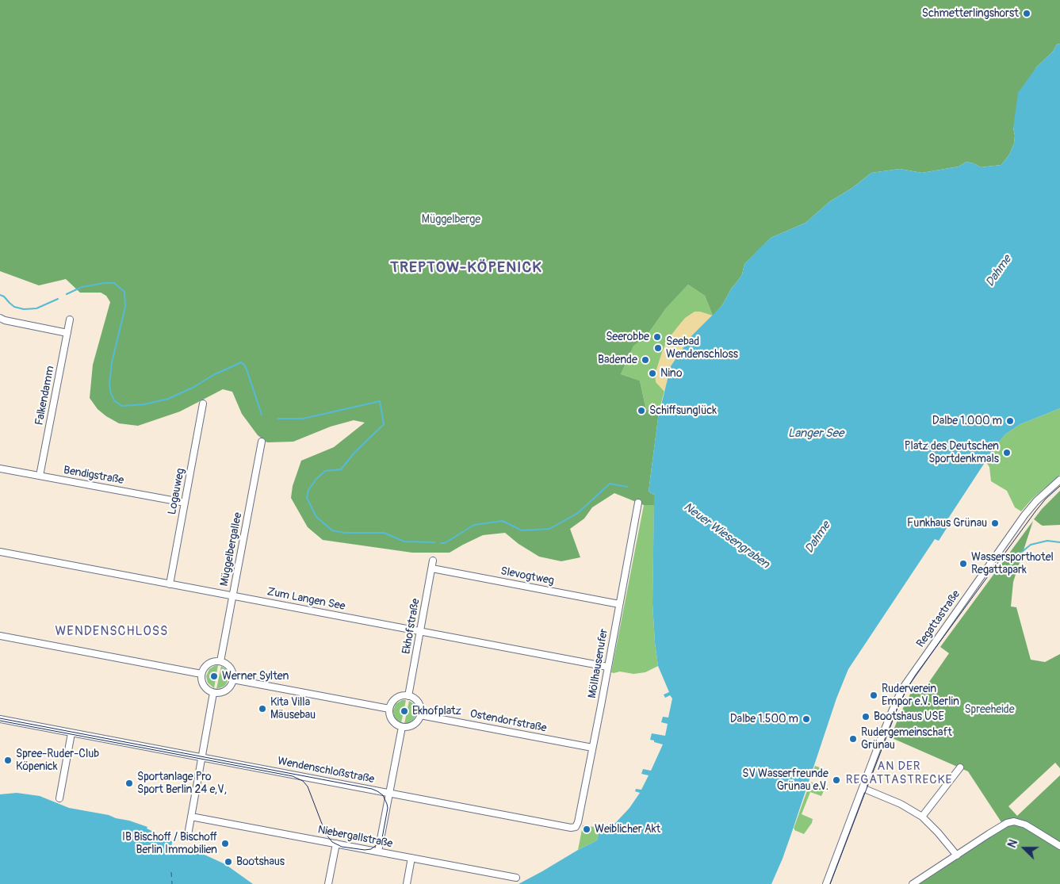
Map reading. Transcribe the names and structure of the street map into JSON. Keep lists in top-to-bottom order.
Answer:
{
  "streets": {
    "street": [
      "Falkendamm",
      "Bendigstraße",
      "Logauweg",
      "Müggelbergallee",
      "Slevogtweg",
      "Zum Langen See",
      "Regattastraße",
      "Ekhofstraße",
      "Möllhausenufer",
      "Ostendorfstraße",
      "Wendenschloßstraße",
      "Niebergallstraße"
    ]
  },
  "crossings": [
    ["Falkendamm", "Bendigstraße"],
    ["Bendigstraße", "Logauweg"],
    ["Logauweg", "Zum Langen See"],
    ["Müggelbergallee", "Zum Langen See"],
    ["Slevogtweg", "Ekhofstraße"],
    ["Slevogtweg", "Möllhausenufer"],
    ["Zum Langen See", "Ekhofstraße"],
    ["Zum Langen See", "Möllhausenufer"],
    ["Ekhofstraße", "Ostendorfstraße"],
    ["Möllhausenufer", "Ostendorfstraße"],
    ["Möllhausenufer", "Wendenschloßstraße"]
  ],
  "districts": ["TREPTOW-KÖPENICK", "WENDENSCHLOSS", "AN DER REGATTASTRECKE"],
  "water": ["Dahme", "Langer See", "Neuer Wiesengraben"],
  "parks": ["Müggelberge", "Spreeheide"],
  "places": [
    "Schmetterlingshorst",
    "Seerobbe",
    "Seebad Wendenschloss",
    "Badende",
    "Nino",
    "Schiffsunglück",
    "Dalbe 1.000 m",
    "Platz des Deutschen Sportdenkmals",
    "Funkhaus Grünau",
    "Wassersporthotel Regattapark",
    "Werner Sylten",
    "Ruderverein Empor e.V. Berlin",
    "Kita Villa Mäusebau",
    "Ekhofplatz",
    "Bootshaus USE",
    "Dalbe 1.500 m",
    "Rudergemeinschaft Grünau",
    "Spree-Ruder-Club Köpenick",
    "SV Wasserfreunde Grünau e.V.",
    "Sportanlage Pro Sport Berlin 24 e,V,",
    "Weiblicher Akt",
    "IB Bischoff / Bischoff Berlin Immobilien",
    "Bootshaus"
  ],
  "north": "left"
}
